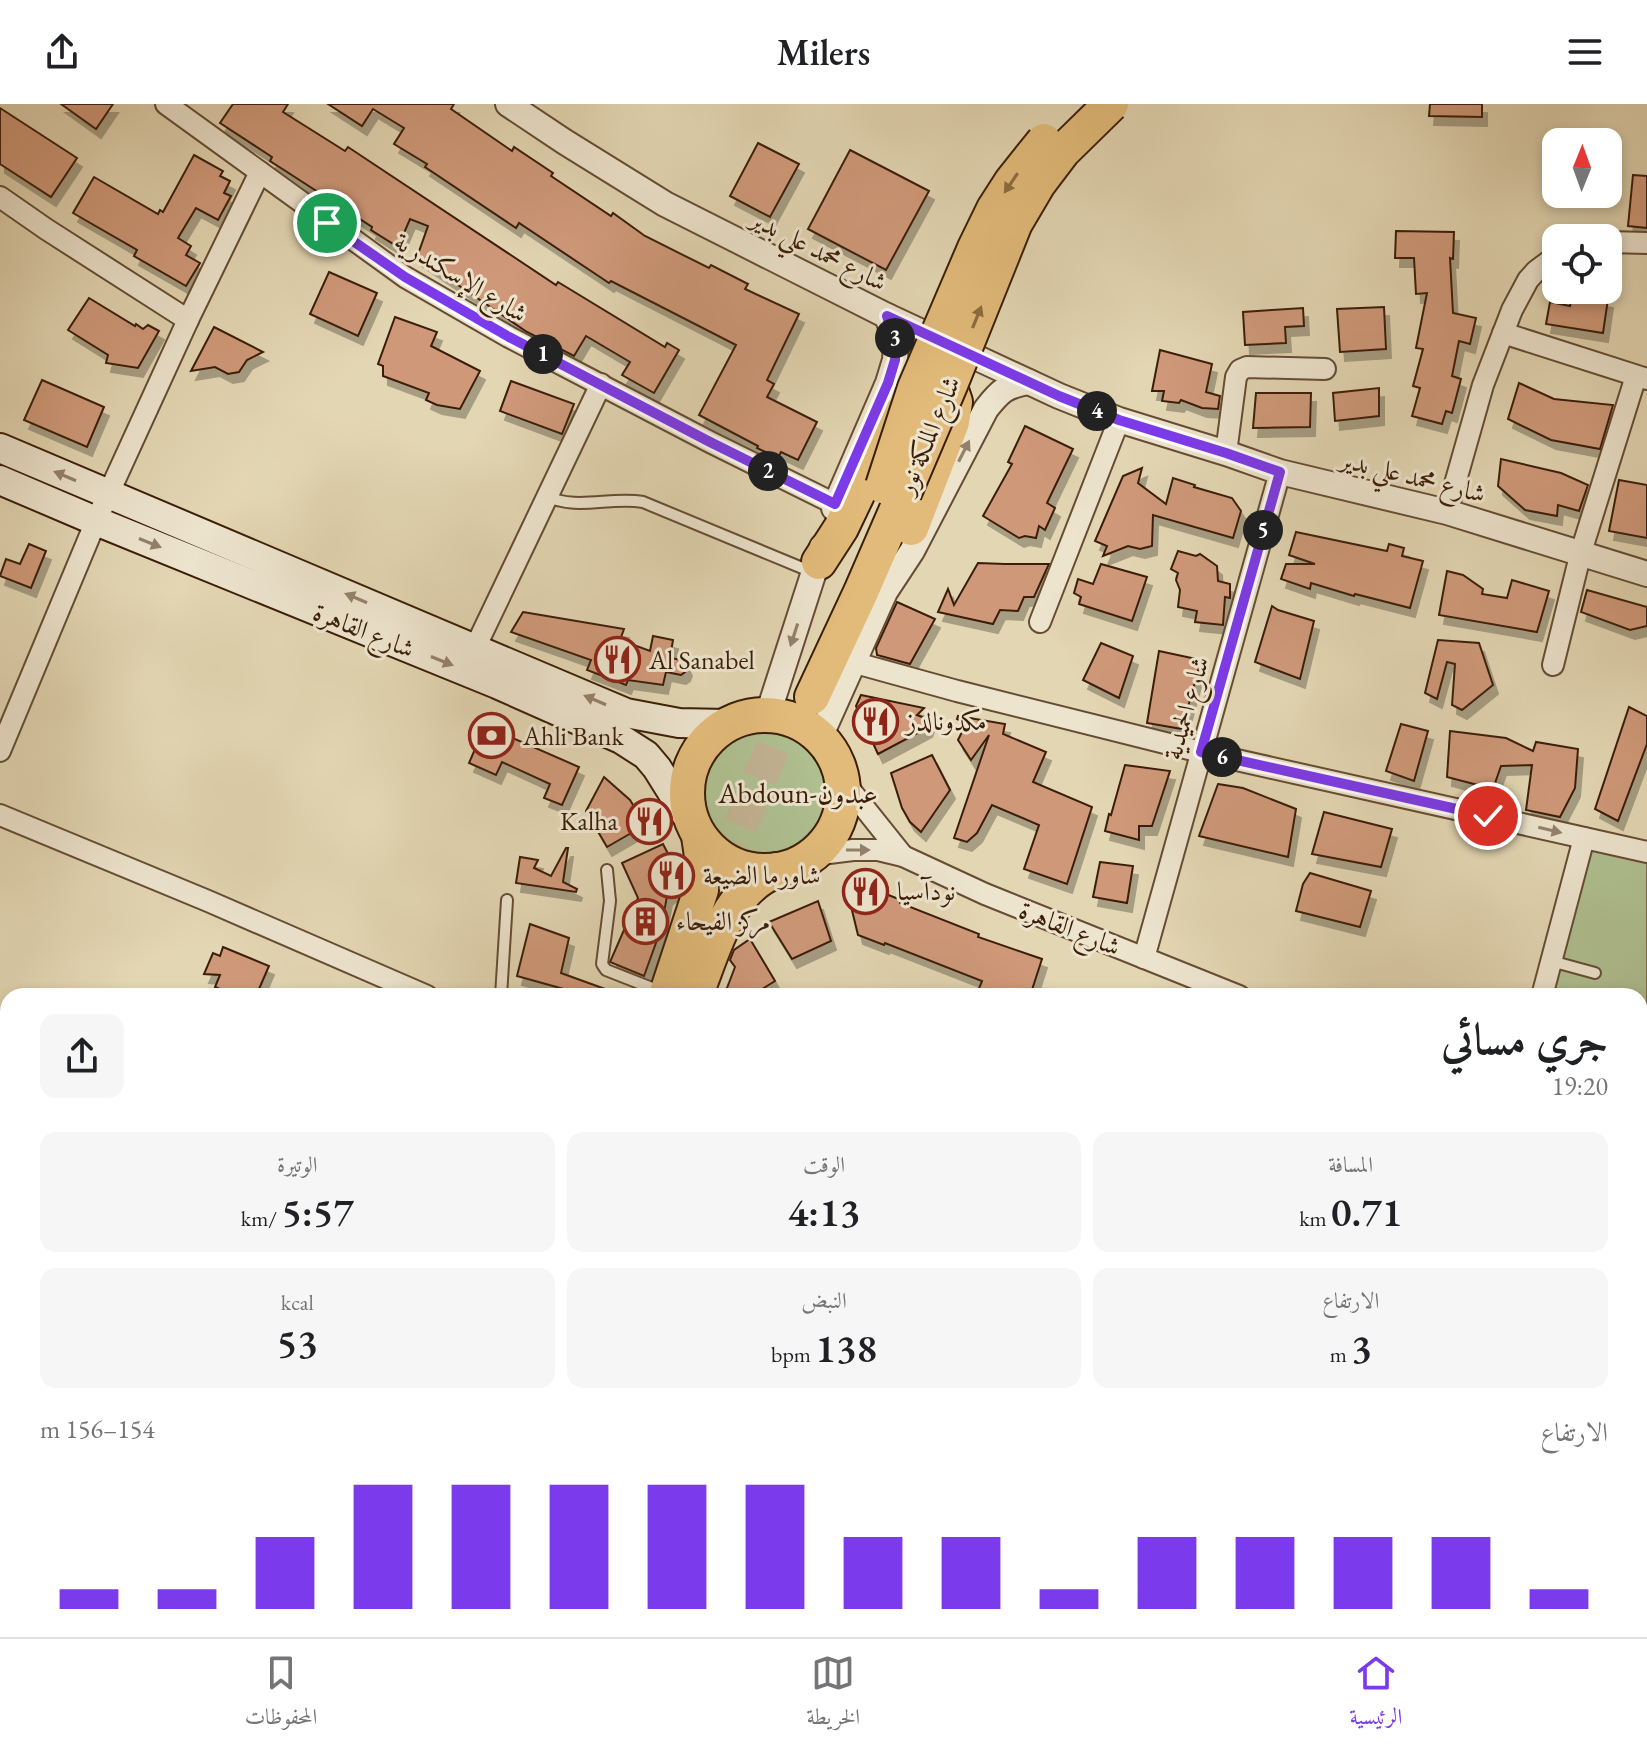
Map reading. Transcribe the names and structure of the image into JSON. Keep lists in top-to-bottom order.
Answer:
{
  "streets": {
    "highway": ["شارع الملكة نور"],
    "main road": ["شارع القاهرة"],
    "street": ["شارع محمد علي بدير", "شارع الإسكندرية", "شارع الحميدية"]
  },
  "crossings": [
    ["شارع محمد علي بدير", "شارع الملكة نور"],
    ["شارع محمد علي بدير", "شارع الحميدية"],
    ["شارع الملكة نور", "شارع القاهرة"],
    ["شارع القاهرة", "شارع الحميدية"]
  ],
  "districts": ["Abdoun-عبدون"],
  "places": {
    "restaurant": [
      "Al Sanabel",
      "مكدونالدز",
      "Kalha",
      "شاورما الضيعة",
      "نودآسيا"
    ],
    "bank": ["Ahli Bank"],
    "building": ["مركز الفيحاء"]
  },
  "north": "top",
  "page": {
    "header": "Milers",
    "pins": [
      "3",
      "1",
      "4",
      "2",
      "5",
      "6"
    ],
    "heading": ["جري مسائي", "19:20"],
    "stats": [
      ["المسافة", "0.71 km"],
      ["الوقت", "4:13"],
      ["الوتيرة", "5:57 /km"],
      ["الارتفاع", "3 m"],
      ["النبض", "138 bpm"],
      ["kcal", "53"]
    ],
    "chart": ["الارتفاع", "154–156 m"],
    "tabs": ["الرئيسية", "الخريطة", "المحفوظات"]
  }
}
